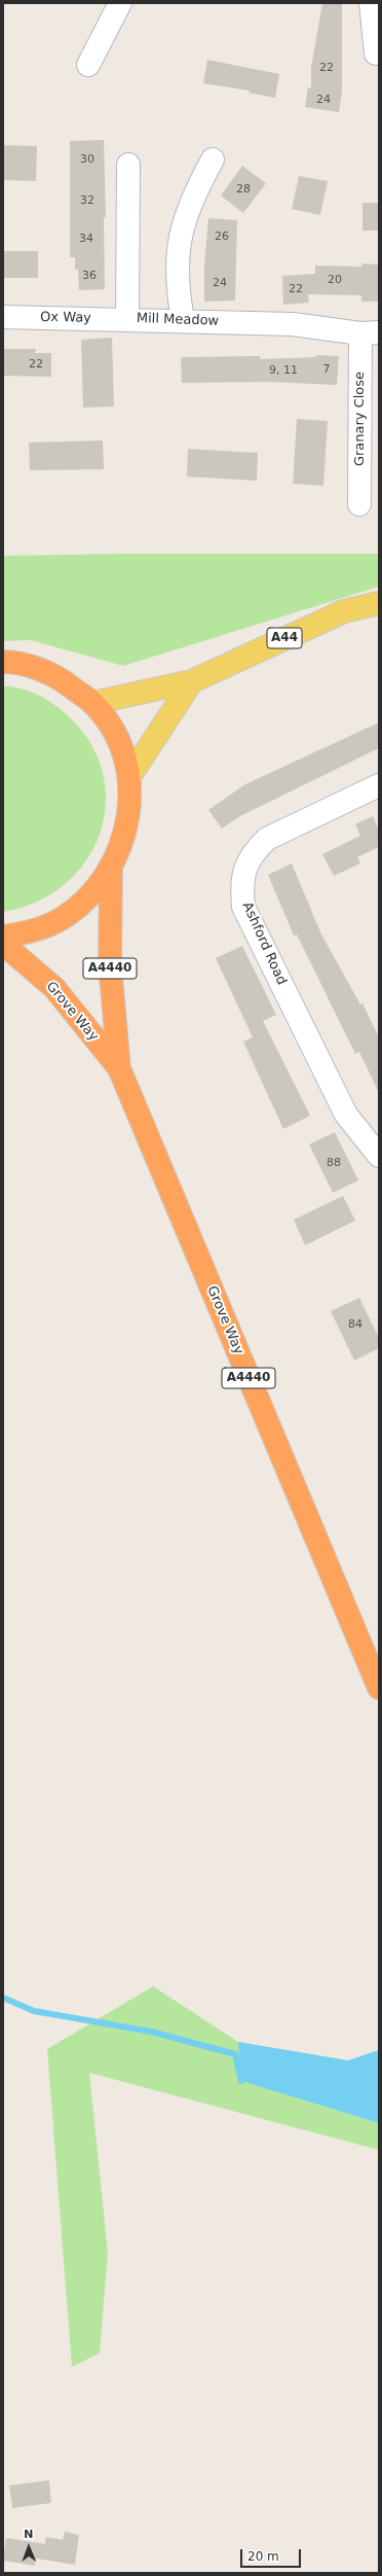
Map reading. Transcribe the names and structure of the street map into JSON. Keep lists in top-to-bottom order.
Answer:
{
  "streets": {
    "highway": ["A4440", "Grove Way"],
    "main road": ["A44"],
    "street": [
      "Ox Way",
      "Mill Meadow",
      "Granary Close",
      "Ashford Road"
    ]
  },
  "crossings": [
    ["Ox Way", "Mill Meadow"],
    ["Mill Meadow", "Granary Close"]
  ],
  "house_numbers": [
    "22",
    "24",
    "30",
    "28",
    "32",
    "26",
    "34",
    "36",
    "20",
    "24",
    "22",
    "22",
    "7",
    "9, 11",
    "88",
    "84"
  ],
  "scale_bar": "20 m",
  "north": "top"
}
